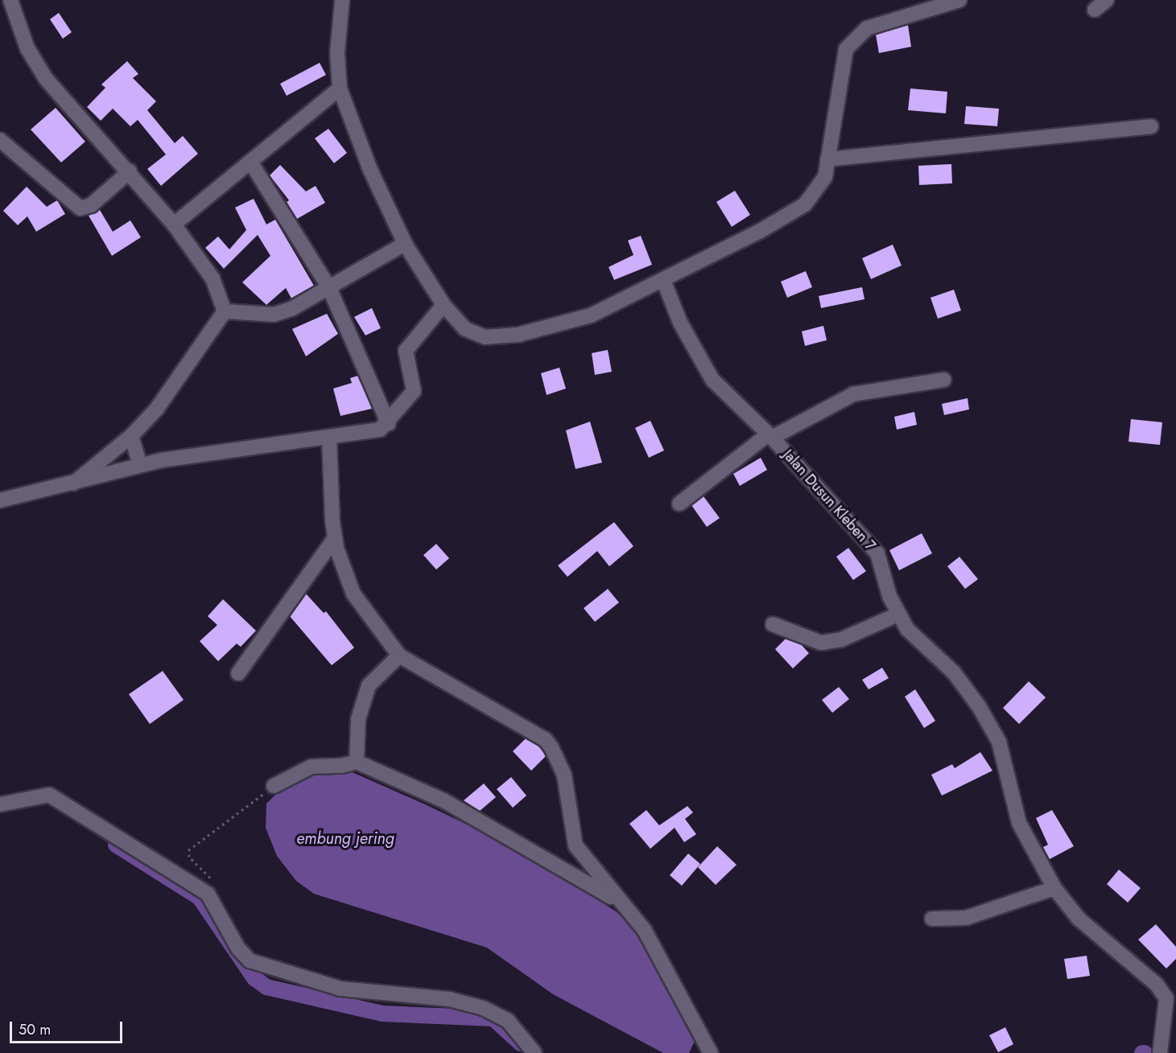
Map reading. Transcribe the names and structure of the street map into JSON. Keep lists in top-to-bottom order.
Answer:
{
  "streets": {
    "street": ["Jalan Dusun Kleben 7"]
  },
  "water": ["embung jering"],
  "scale_bar": "50 m"
}
